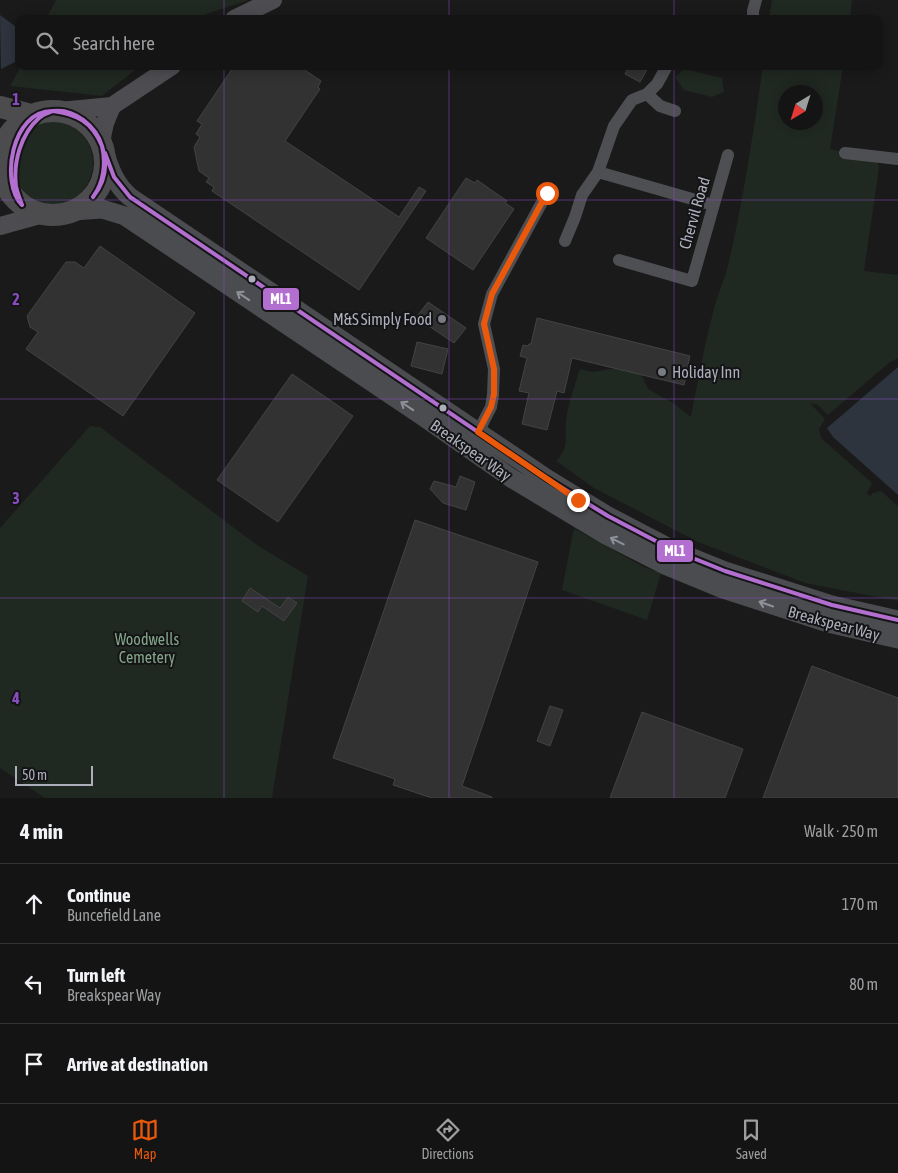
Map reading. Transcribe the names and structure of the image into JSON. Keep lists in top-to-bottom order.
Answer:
{
  "streets": {
    "main road": ["Breakspear Way"],
    "street": ["Chervil Road"]
  },
  "parks": ["Woodwells Cemetery"],
  "places": ["M&S Simply Food", "Holiday Inn"],
  "lines": ["transit line ML1"],
  "scale_bar": "50 m",
  "north": "bottom left",
  "page": {
    "search": "Search here",
    "scale": "50 m",
    "heading": ["4 min", "Walk · 250 m"],
    "list": [
      ["Continue", "Buncefield Lane", "170 m"],
      ["Turn left", "Breakspear Way", "80 m"],
      "Arrive at destination"
    ],
    "nav": ["Map", "Directions", "Saved"]
  },
  "grid": {
    "rows": [
      "1",
      "2",
      "3",
      "4"
    ]
  }
}
